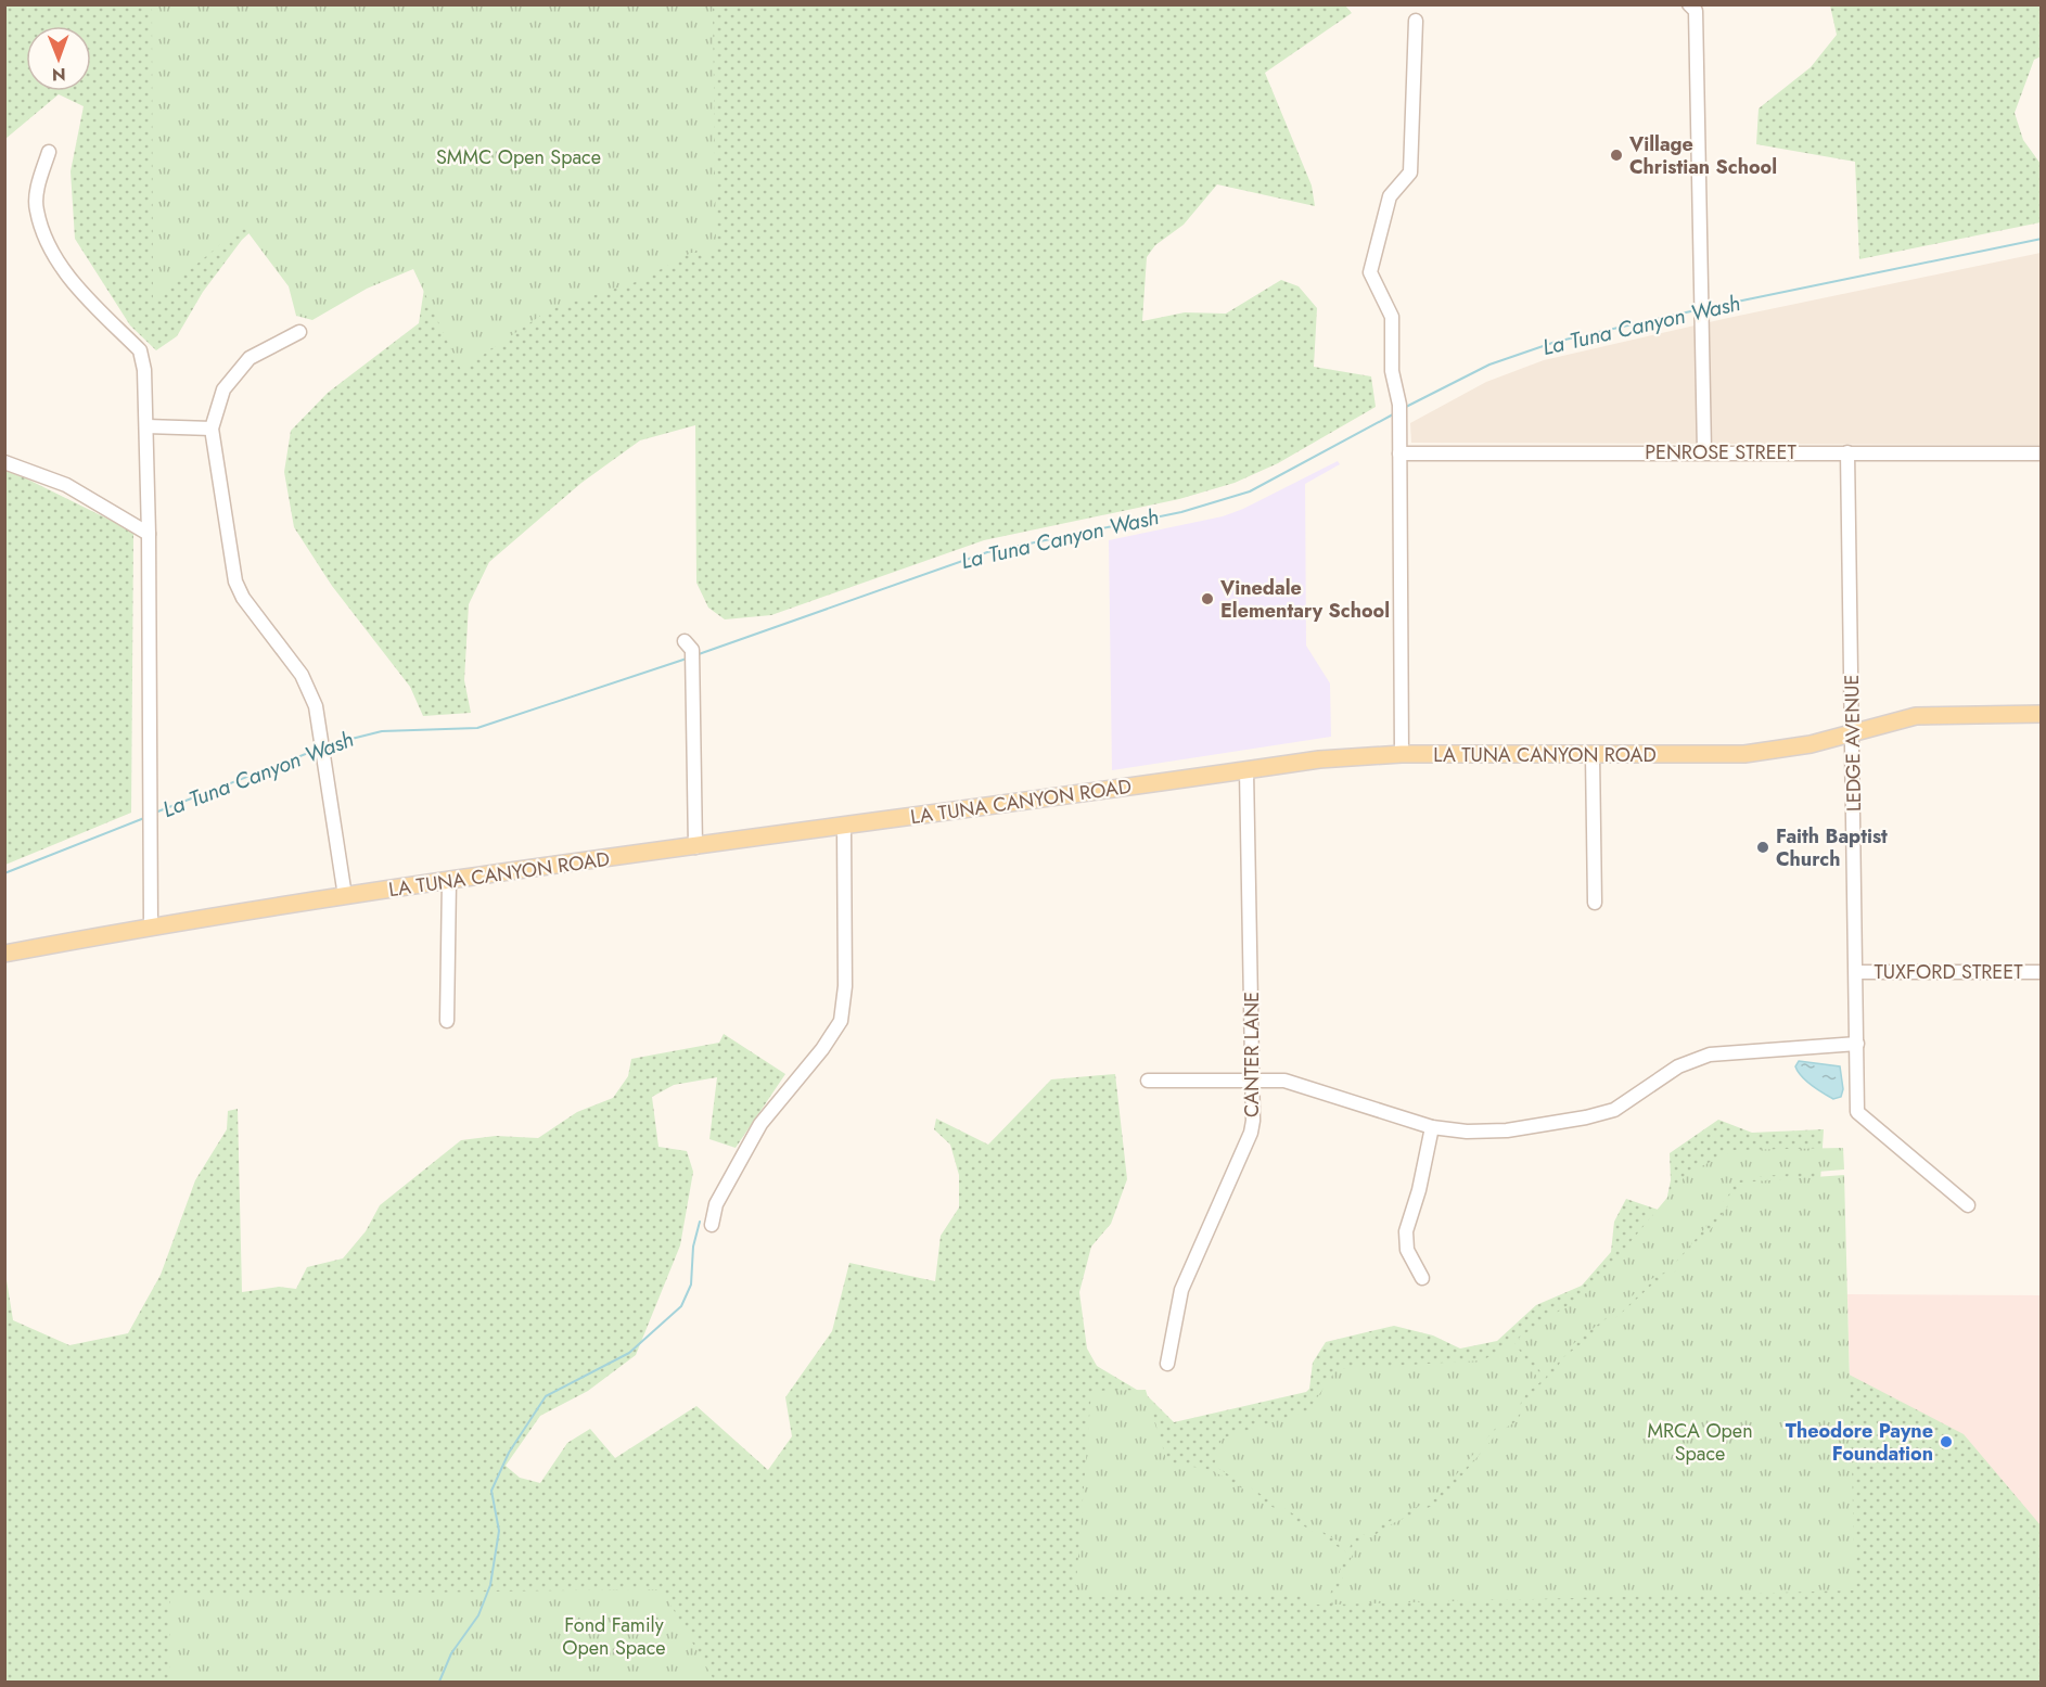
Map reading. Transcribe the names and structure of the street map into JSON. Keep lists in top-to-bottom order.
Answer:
{
  "streets": {
    "main road": ["LA TUNA CANYON ROAD"],
    "street": [
      "PENROSE STREET",
      "LEDGE AVENUE",
      "TUXFORD STREET",
      "CANTER LANE"
    ]
  },
  "crossings": [
    ["PENROSE STREET", "LEDGE AVENUE"],
    ["LEDGE AVENUE", "LA TUNA CANYON ROAD"],
    ["LEDGE AVENUE", "TUXFORD STREET"],
    ["LA TUNA CANYON ROAD", "CANTER LANE"]
  ],
  "water": ["La Tuna Canyon Wash"],
  "parks": ["SMMC Open Space", "MRCA Open Space", "Fond Family Open Space"],
  "places": [
    "Village Christian School",
    "Vinedale Elementary School",
    "Faith Baptist Church",
    "Theodore Payne Foundation"
  ],
  "north": "bottom"
}
